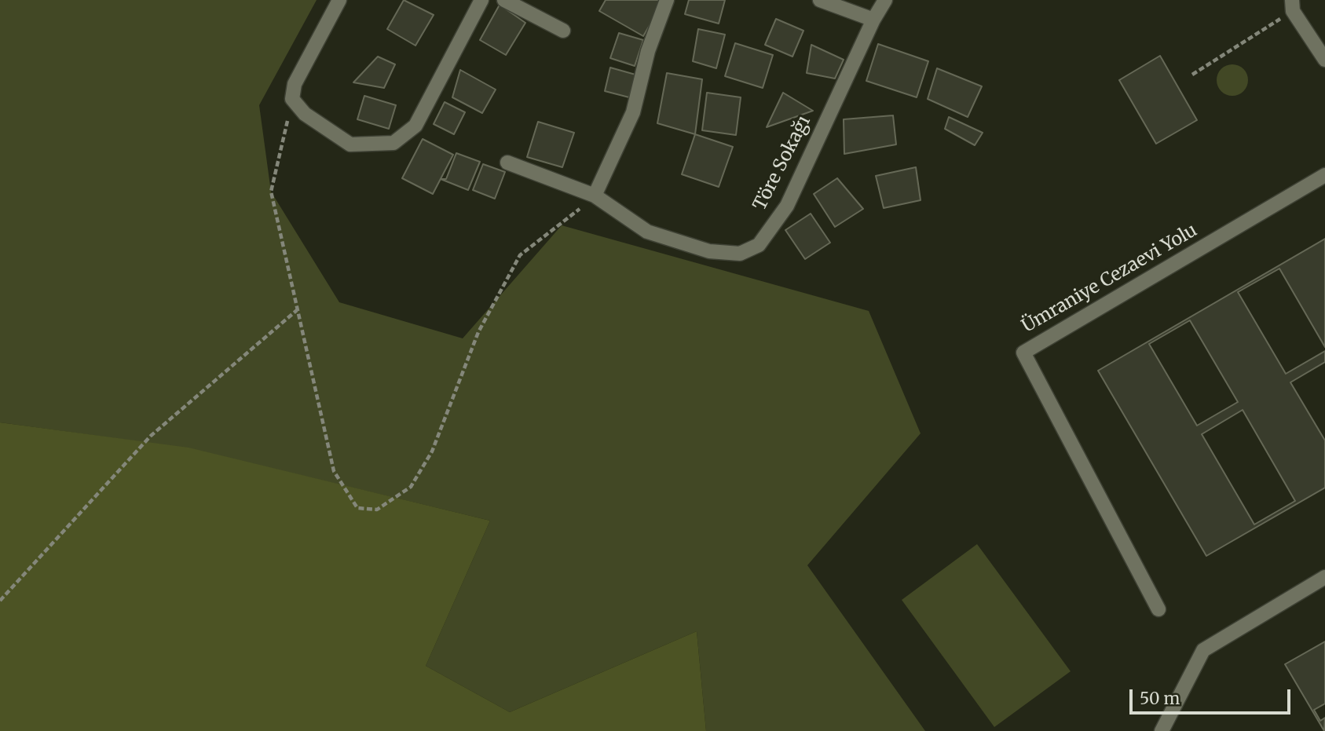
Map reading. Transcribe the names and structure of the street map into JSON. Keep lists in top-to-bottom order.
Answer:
{
  "streets": {
    "street": ["Töre Sokağı", "Ümraniye Cezaevi Yolu"]
  },
  "scale_bar": "50 m"
}
